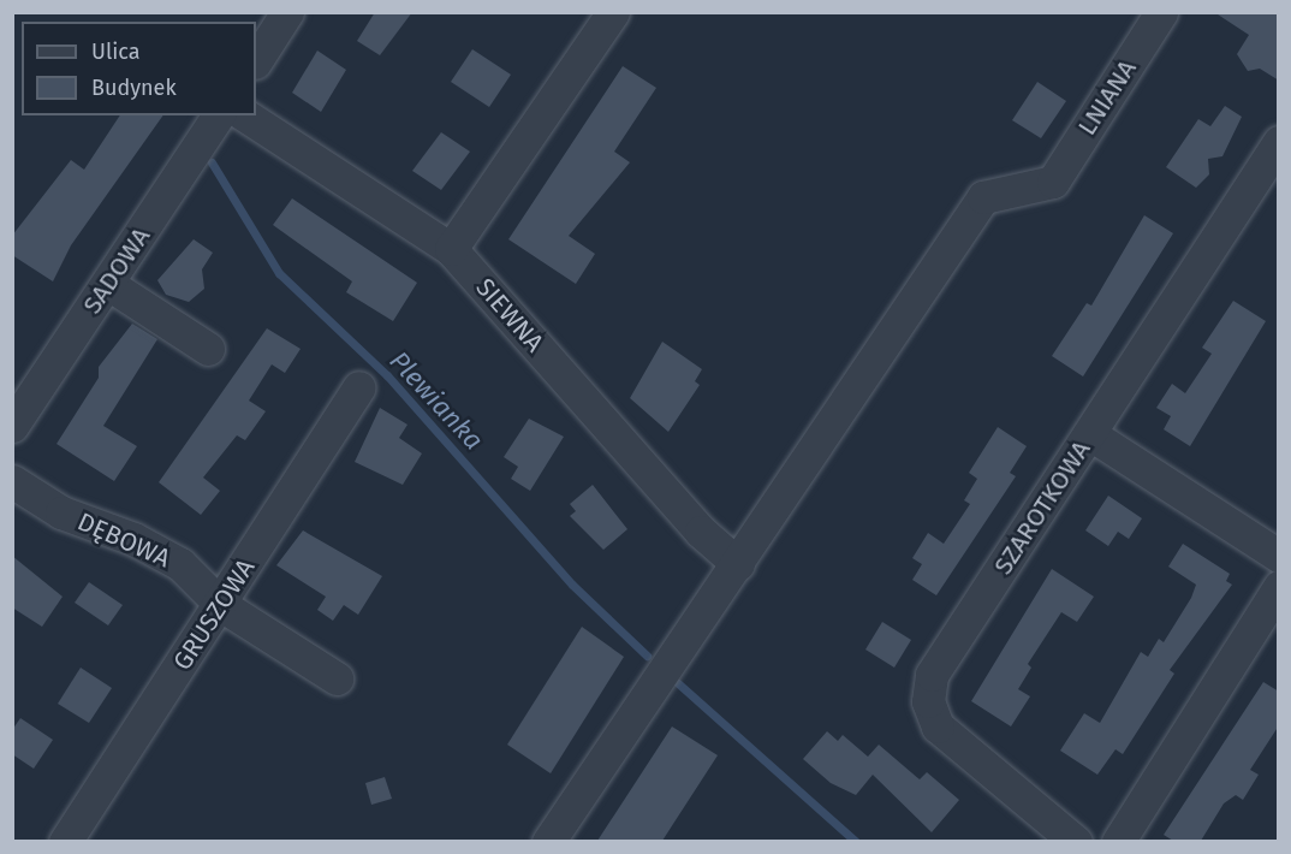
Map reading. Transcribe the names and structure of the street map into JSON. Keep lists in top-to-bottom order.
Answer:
{
  "streets": {
    "street": [
      "LNIANA",
      "SADOWA",
      "SIEWNA",
      "SZAROTKOWA",
      "DĘBOWA",
      "GRUSZOWA"
    ]
  },
  "crossings": [
    ["LNIANA", "SIEWNA"],
    ["DĘBOWA", "GRUSZOWA"]
  ],
  "water": ["Plewianka"],
  "legend": ["Ulica", "Budynek"]
}
